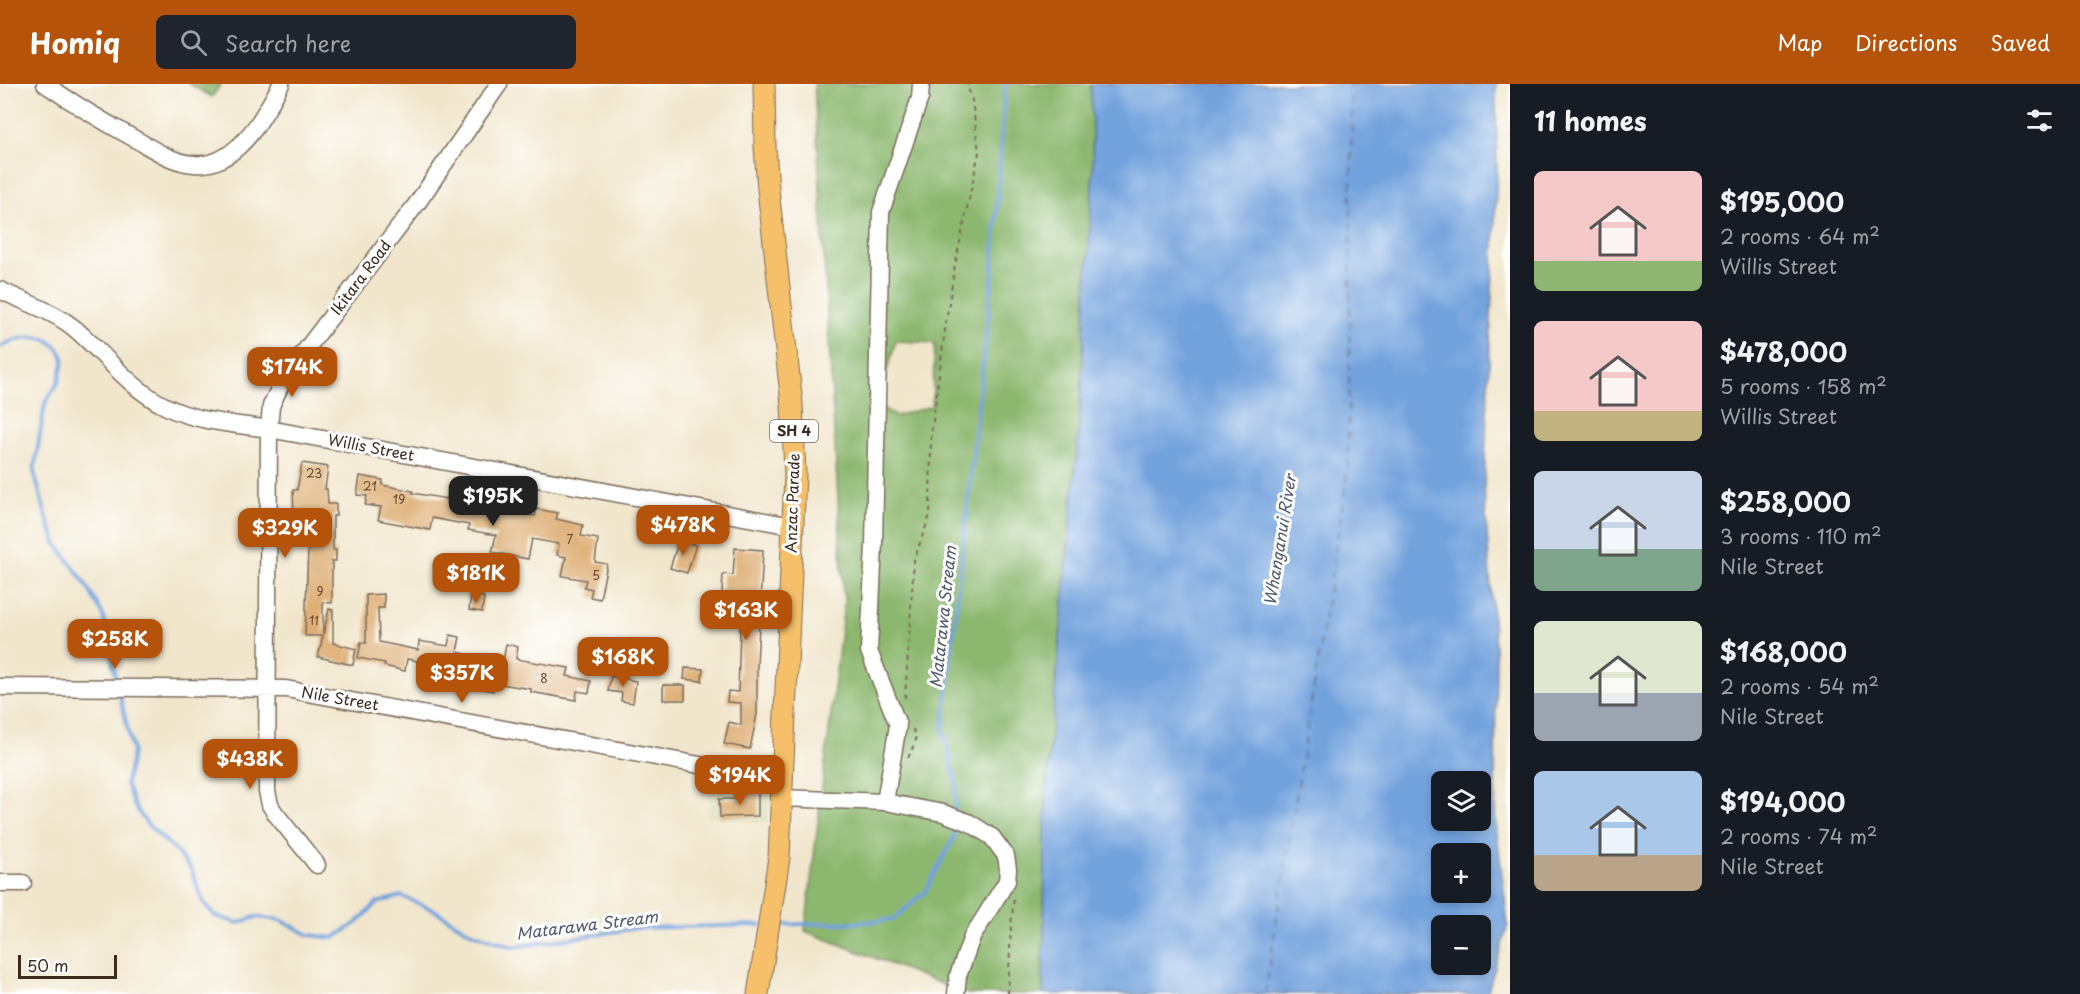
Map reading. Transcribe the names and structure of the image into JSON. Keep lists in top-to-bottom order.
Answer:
{
  "streets": {
    "main road": ["SH 4", "Anzac Parade"],
    "street": ["Ikitara Road", "Willis Street", "Nile Street"]
  },
  "crossings": [
    ["Ikitara Road", "Willis Street"],
    ["Ikitara Road", "Nile Street"],
    ["Willis Street", "Anzac Parade"],
    ["Anzac Parade", "Nile Street"]
  ],
  "water": ["Whanganui River", "Matarawa Stream"],
  "house_numbers": [
    "23",
    "21",
    "19",
    "7",
    "5",
    "9",
    "11",
    "8"
  ],
  "scale_bar": "50 m",
  "page": {
    "header": "Homiq",
    "search": "Search here",
    "nav": ["Map", "Directions", "Saved"],
    "heading": "11 homes",
    "list": [
      {
        "name": "$195,000",
        "note": "2 rooms · 64 m² · Willis Street"
      },
      {
        "name": "$478,000",
        "note": "5 rooms · 158 m² · Willis Street"
      },
      {
        "name": "$258,000",
        "note": "3 rooms · 110 m² · Nile Street"
      },
      {
        "name": "$168,000",
        "note": "2 rooms · 54 m² · Nile Street"
      },
      {
        "name": "$194,000",
        "note": "2 rooms · 74 m² · Nile Street"
      }
    ],
    "price": [
      "$174K",
      "$195K",
      "$478K",
      "$329K",
      "$181K",
      "$163K",
      "$258K",
      "$168K",
      "$357K",
      "$438K",
      "$194K"
    ],
    "map_buttons": ["+", "−"],
    "scale": "50 m"
  }
}
